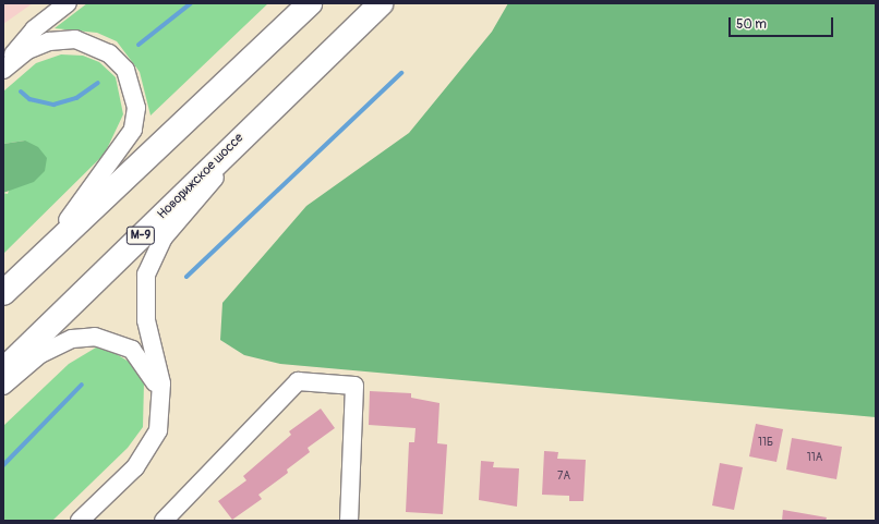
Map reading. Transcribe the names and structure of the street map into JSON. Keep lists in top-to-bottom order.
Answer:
{
  "streets": {
    "highway": ["Новорижское шоссе", "М-9"]
  },
  "crossings": [
    ["Новорижское шоссе", "М-9"]
  ],
  "house_numbers": ["11Б", "11А", "7А"],
  "scale_bar": "50 m"
}
